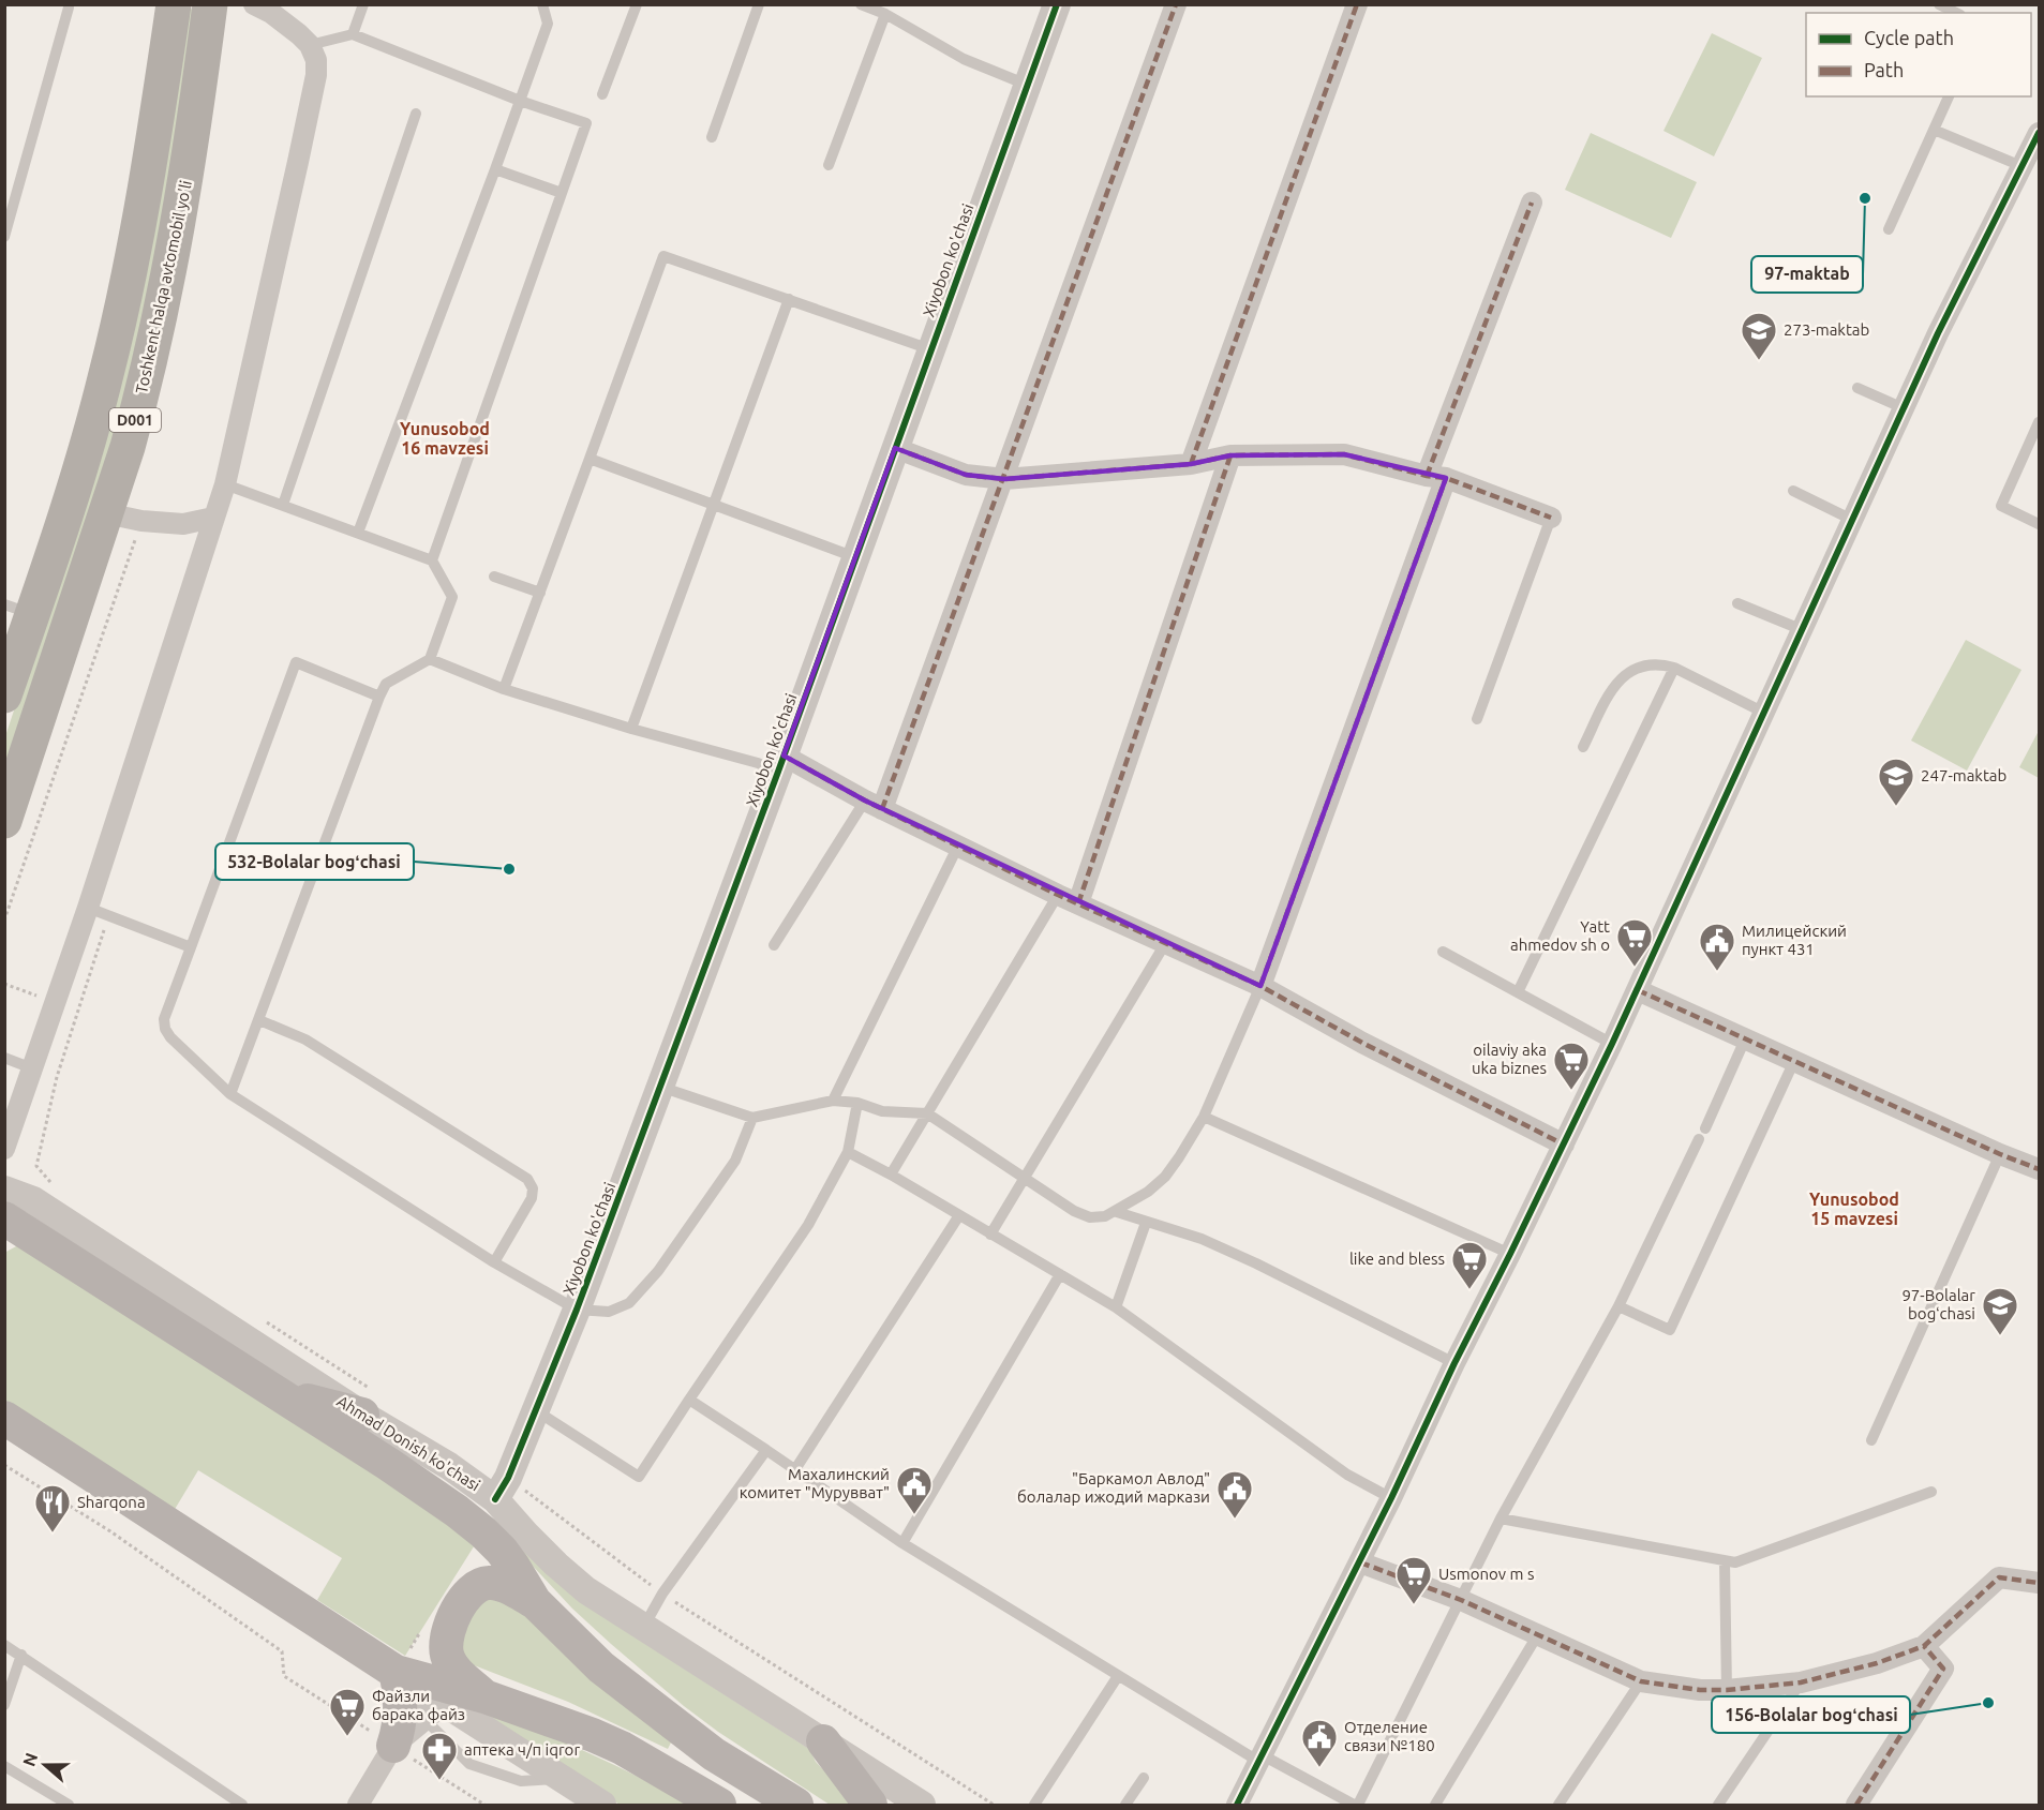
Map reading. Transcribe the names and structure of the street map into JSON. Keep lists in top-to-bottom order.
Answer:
{
  "streets": {
    "highway": ["Toshkent halqa avtomobil yo'li", "D001"],
    "main road": ["Ahmad Donish ko'chasi"],
    "street": ["Xiyobon ko'chasi"]
  },
  "crossings": [
    ["Xiyobon ko'chasi", "Ahmad Donish ko'chasi"]
  ],
  "districts": ["Yunusobod 16 mavzesi", "Yunusobod 15 mavzesi"],
  "places": {
    "other": ["97-maktab", "532-Bolalar bogʻchasi", "156-Bolalar bogʻchasi"],
    "school or university": ["273-maktab", "247-maktab", "97-Bolalar bogʻchasi"],
    "supermarket": [
      "Yatt ahmedov sh o",
      "oilaviy aka uka biznes",
      "like and bless",
      "Usmonov m s",
      "Файзли барака файз"
    ],
    "public building": [
      "Милицейский пункт 431",
      "Махалинский комитет \"Мурувват\"",
      "\"Баркамол Авлод\" болалар ижодий маркази",
      "Отделение связи №180"
    ],
    "restaurant": ["Sharqona"],
    "pharmacy": ["аптека ч/п iqror"]
  },
  "legend": ["Cycle path", "Path"],
  "north": "left"
}
